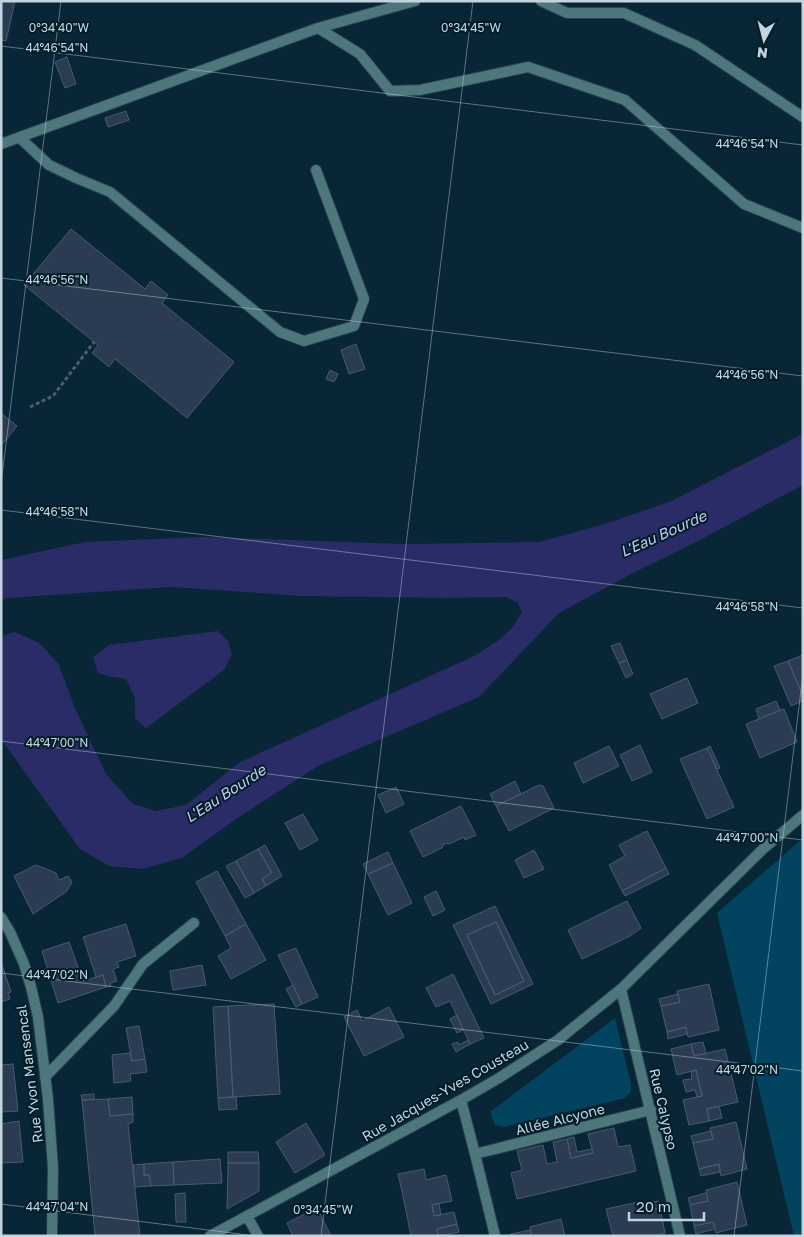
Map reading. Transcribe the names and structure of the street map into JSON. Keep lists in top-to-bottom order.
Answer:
{
  "streets": {
    "street": [
      "Rue Yvon Mansencal",
      "Rue Jacques-Yves Cousteau",
      "Rue Calypso",
      "Allée Alcyone"
    ]
  },
  "crossings": [
    ["Rue Jacques-Yves Cousteau", "Rue Calypso"],
    ["Rue Calypso", "Allée Alcyone"]
  ],
  "water": ["L'Eau Bourde"],
  "scale_bar": "20 m",
  "north": "bottom",
  "coordinates": [
    "0°34'40\"W",
    "0°34'45\"W",
    "44°46'54\"N",
    "44°46'56\"N",
    "44°46'58\"N",
    "44°47'00\"N",
    "44°47'02\"N",
    "44°47'04\"N"
  ]
}
